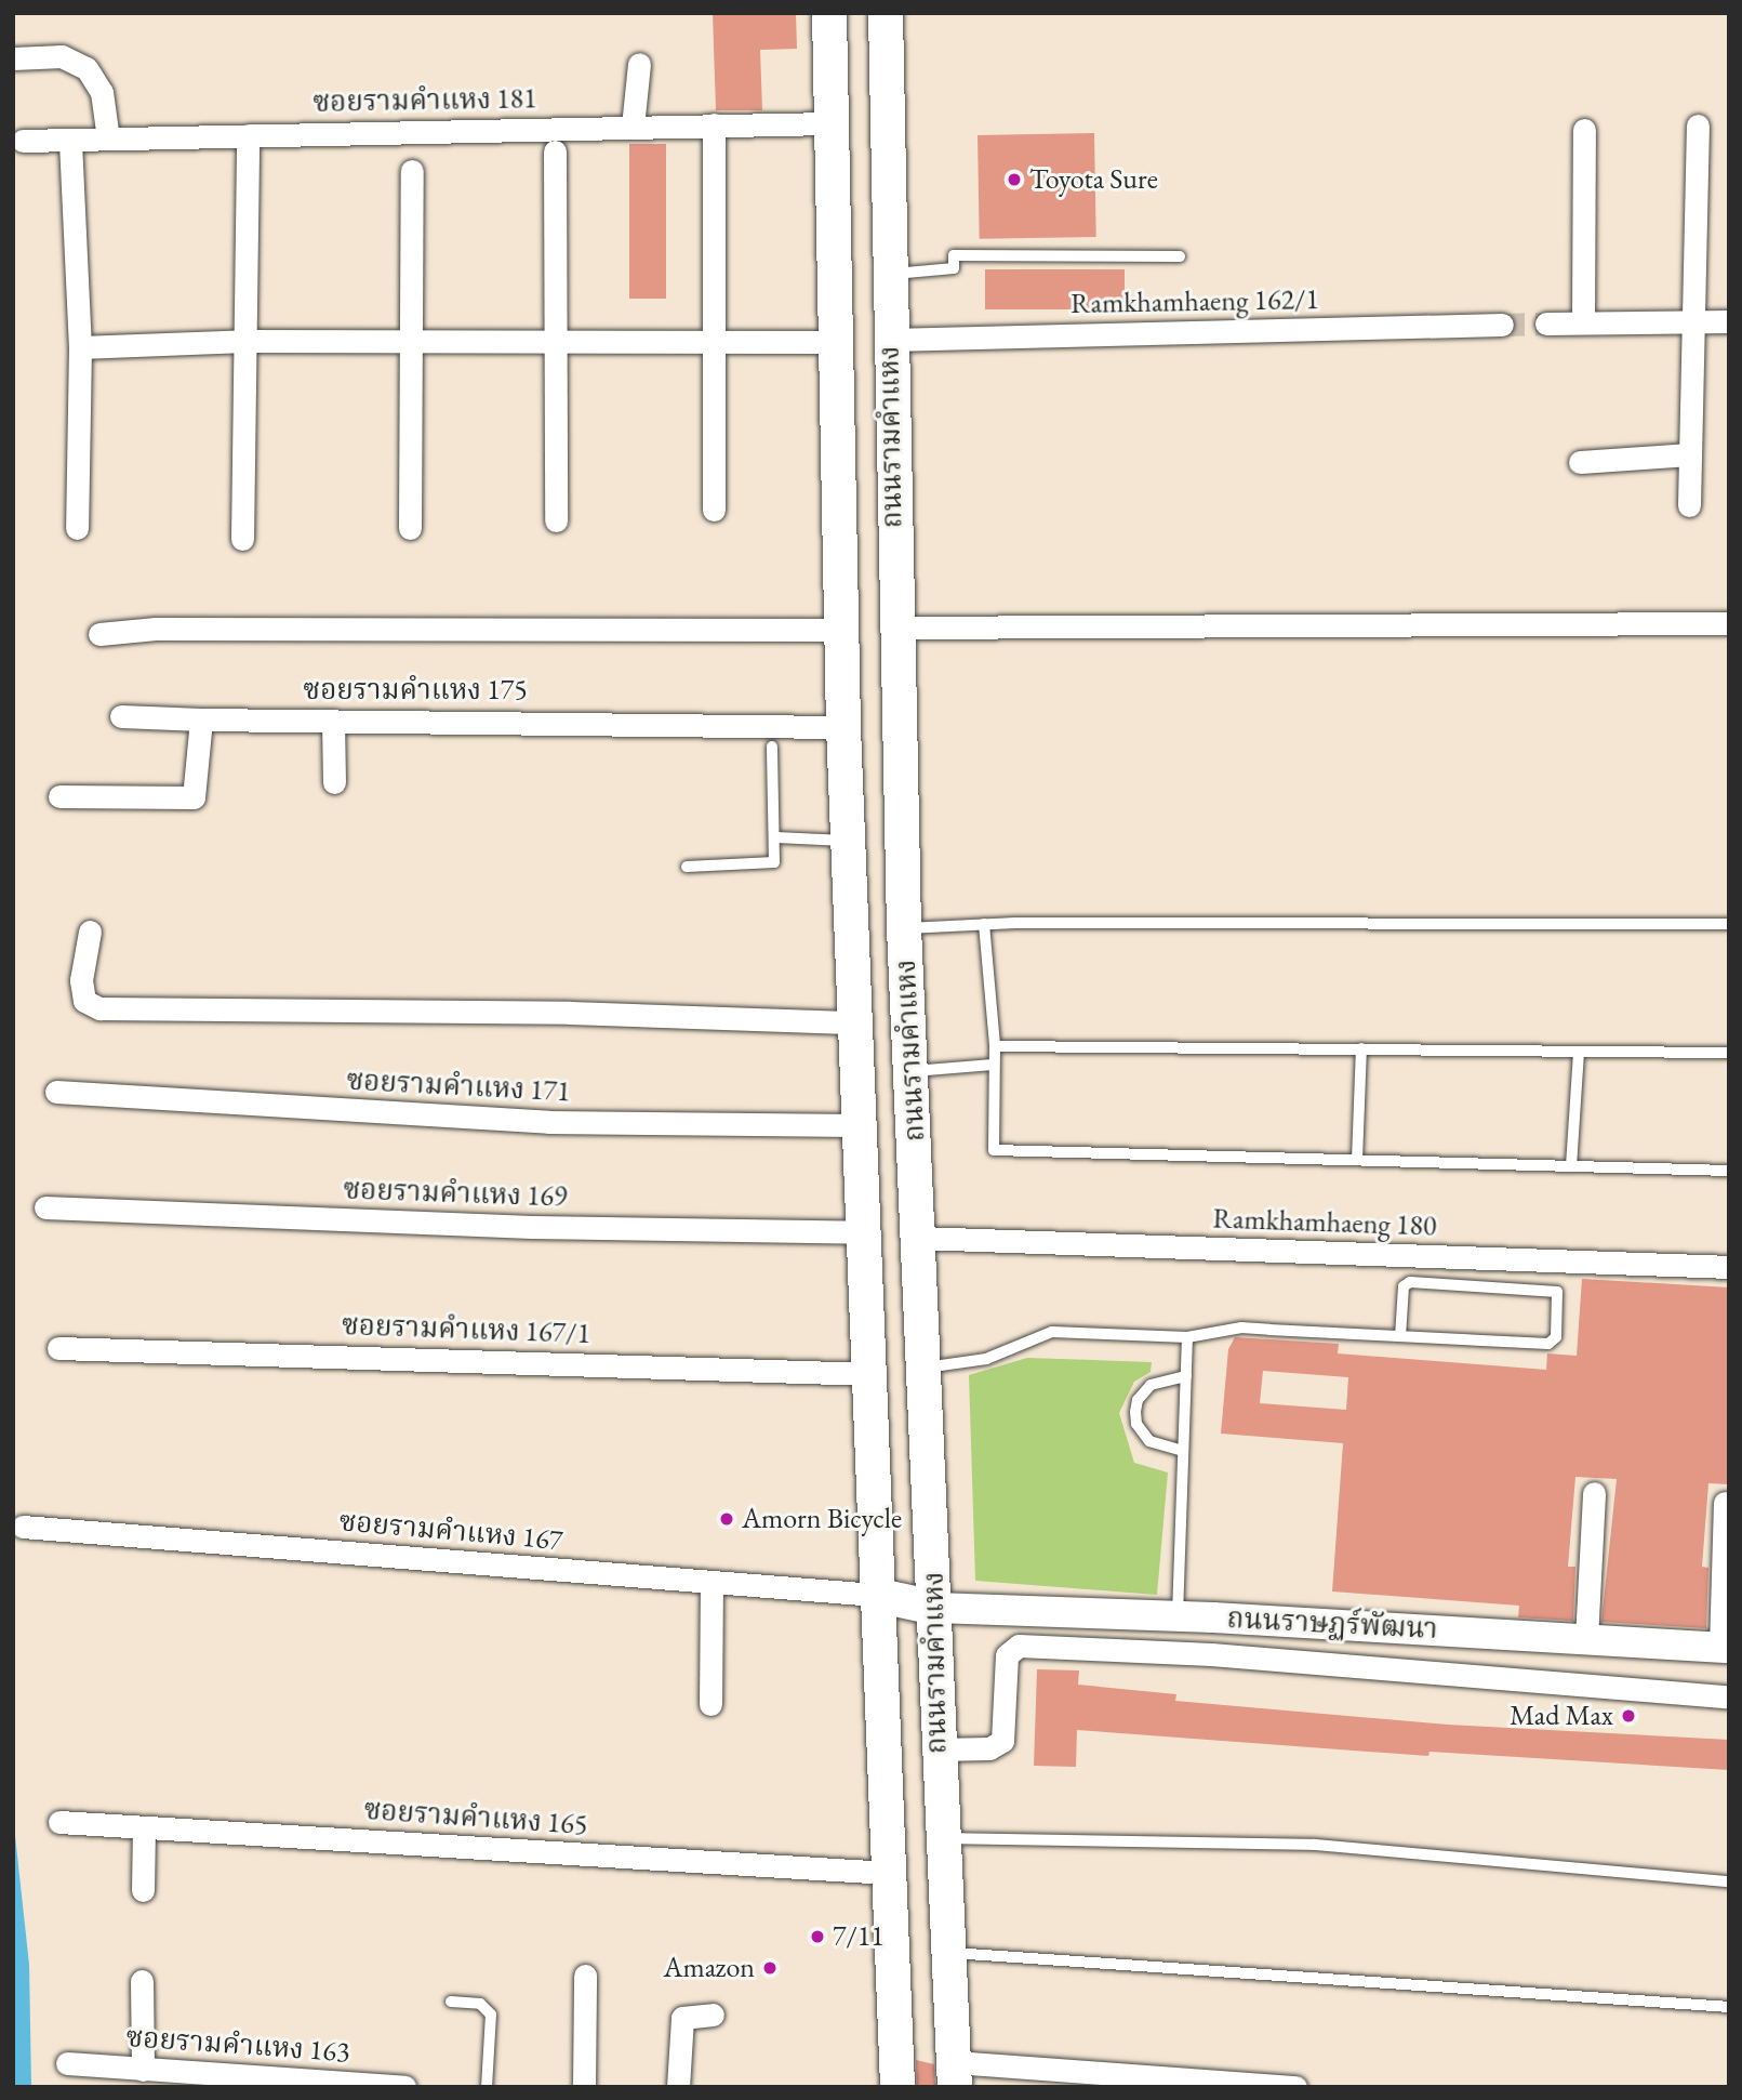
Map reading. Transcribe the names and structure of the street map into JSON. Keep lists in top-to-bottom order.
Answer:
{
  "streets": {
    "main road": ["ถนนรามคำแหง"],
    "street": [
      "ซอยรามคำแหง 181",
      "Ramkhamhaeng 162/1",
      "ซอยรามคำแหง 175",
      "ซอยรามคำแหง 171",
      "ซอยรามคำแหง 169",
      "Ramkhamhaeng 180",
      "ซอยรามคำแหง 167/1",
      "ซอยรามคำแหง 167",
      "ถนนราษฏร์พัฒนา",
      "ซอยรามคำแหง 165",
      "ซอยรามคำแหง 163"
    ]
  },
  "crossings": [
    ["ซอยรามคำแหง 181", "ถนนรามคำแหง"],
    ["Ramkhamhaeng 162/1", "ถนนรามคำแหง"],
    ["ถนนรามคำแหง", "ซอยรามคำแหง 175"],
    ["ถนนรามคำแหง", "ซอยรามคำแหง 171"],
    ["ถนนรามคำแหง", "ซอยรามคำแหง 169"],
    ["ถนนรามคำแหง", "Ramkhamhaeng 180"],
    ["ถนนรามคำแหง", "ซอยรามคำแหง 167/1"],
    ["ถนนรามคำแหง", "ซอยรามคำแหง 167"],
    ["ถนนรามคำแหง", "ถนนราษฏร์พัฒนา"],
    ["ถนนรามคำแหง", "ซอยรามคำแหง 165"]
  ],
  "places": [
    "Toyota Sure",
    "Amorn Bicycle",
    "Mad Max",
    "7/11",
    "Amazon"
  ]
}
